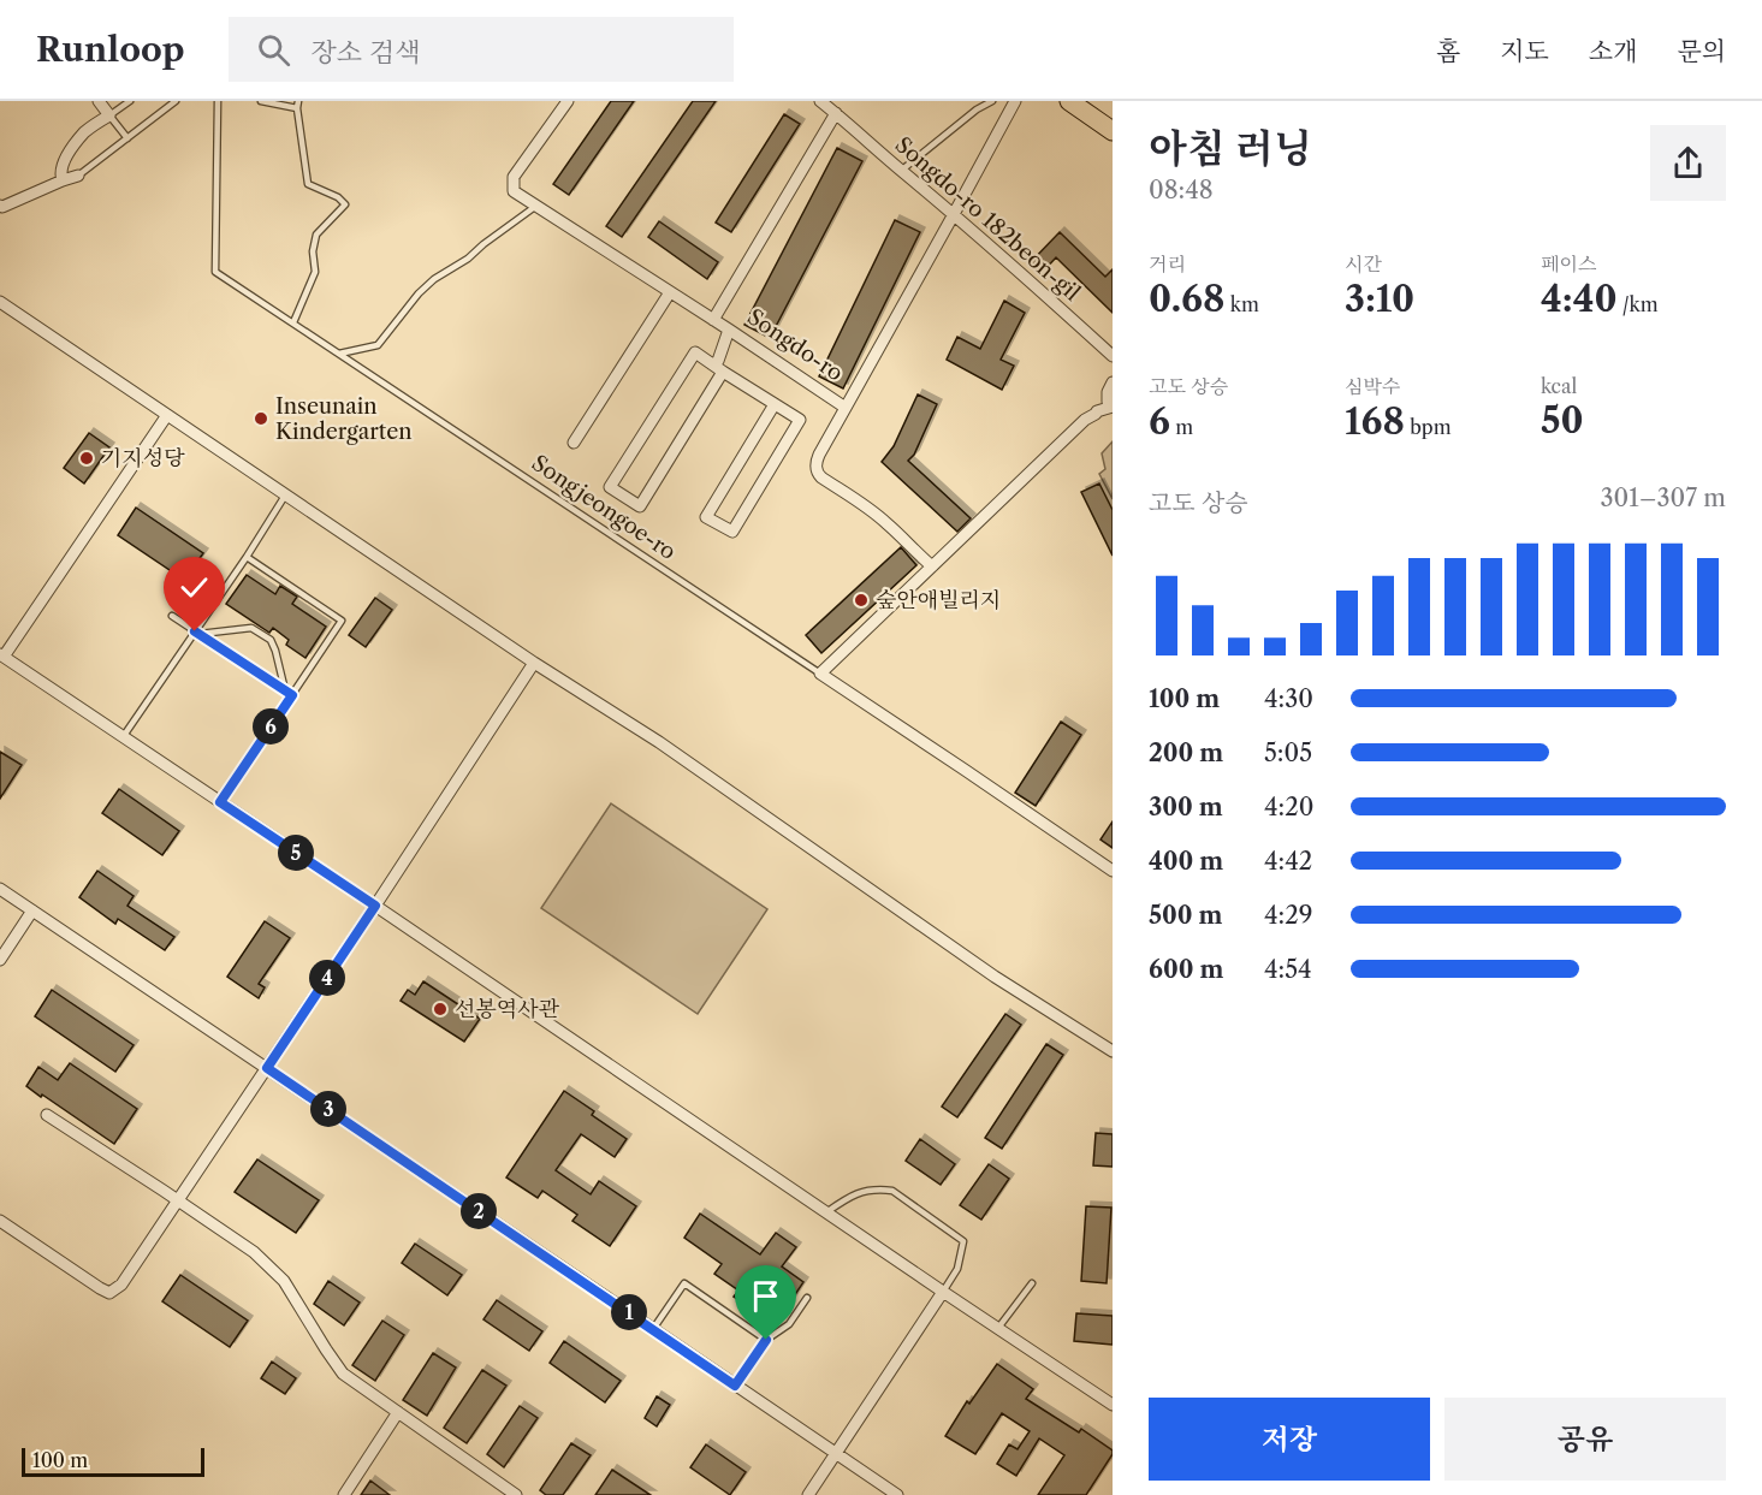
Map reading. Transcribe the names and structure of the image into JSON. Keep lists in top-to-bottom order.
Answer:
{
  "streets": {
    "street": ["Songdo-ro 182beon-gil", "Songdo-ro", "Songjeongoe-ro"]
  },
  "crossings": [
    ["Songdo-ro 182beon-gil", "Songdo-ro"]
  ],
  "places": [
    "Inseunain Kindergarten",
    "기지성당",
    "숲안애빌리지",
    "선봉역사관"
  ],
  "scale_bar": "100 m",
  "page": {
    "header": "Runloop",
    "search": "장소 검색",
    "nav": [
      "홈",
      "지도",
      "소개",
      "문의"
    ],
    "heading": ["아침 러닝", "08:48"],
    "stats": [
      ["거리", "0.68 km"],
      ["시간", "3:10"],
      ["페이스", "4:40 /km"],
      ["고도 상승", "6 m"],
      ["심박수", "168 bpm"],
      ["kcal", "50"]
    ],
    "chart": ["고도 상승", "301–307 m"],
    "list": [
      {
        "name": "100 m",
        "note": "4:30"
      },
      {
        "name": "200 m",
        "note": "5:05"
      },
      {
        "name": "300 m",
        "note": "4:20"
      },
      {
        "name": "400 m",
        "note": "4:42"
      },
      {
        "name": "500 m",
        "note": "4:29"
      },
      {
        "name": "600 m",
        "note": "4:54"
      }
    ],
    "pins": [
      "6",
      "5",
      "4",
      "3",
      "2",
      "1"
    ],
    "buttons": ["저장", "공유"],
    "scale": "100 m"
  }
}
